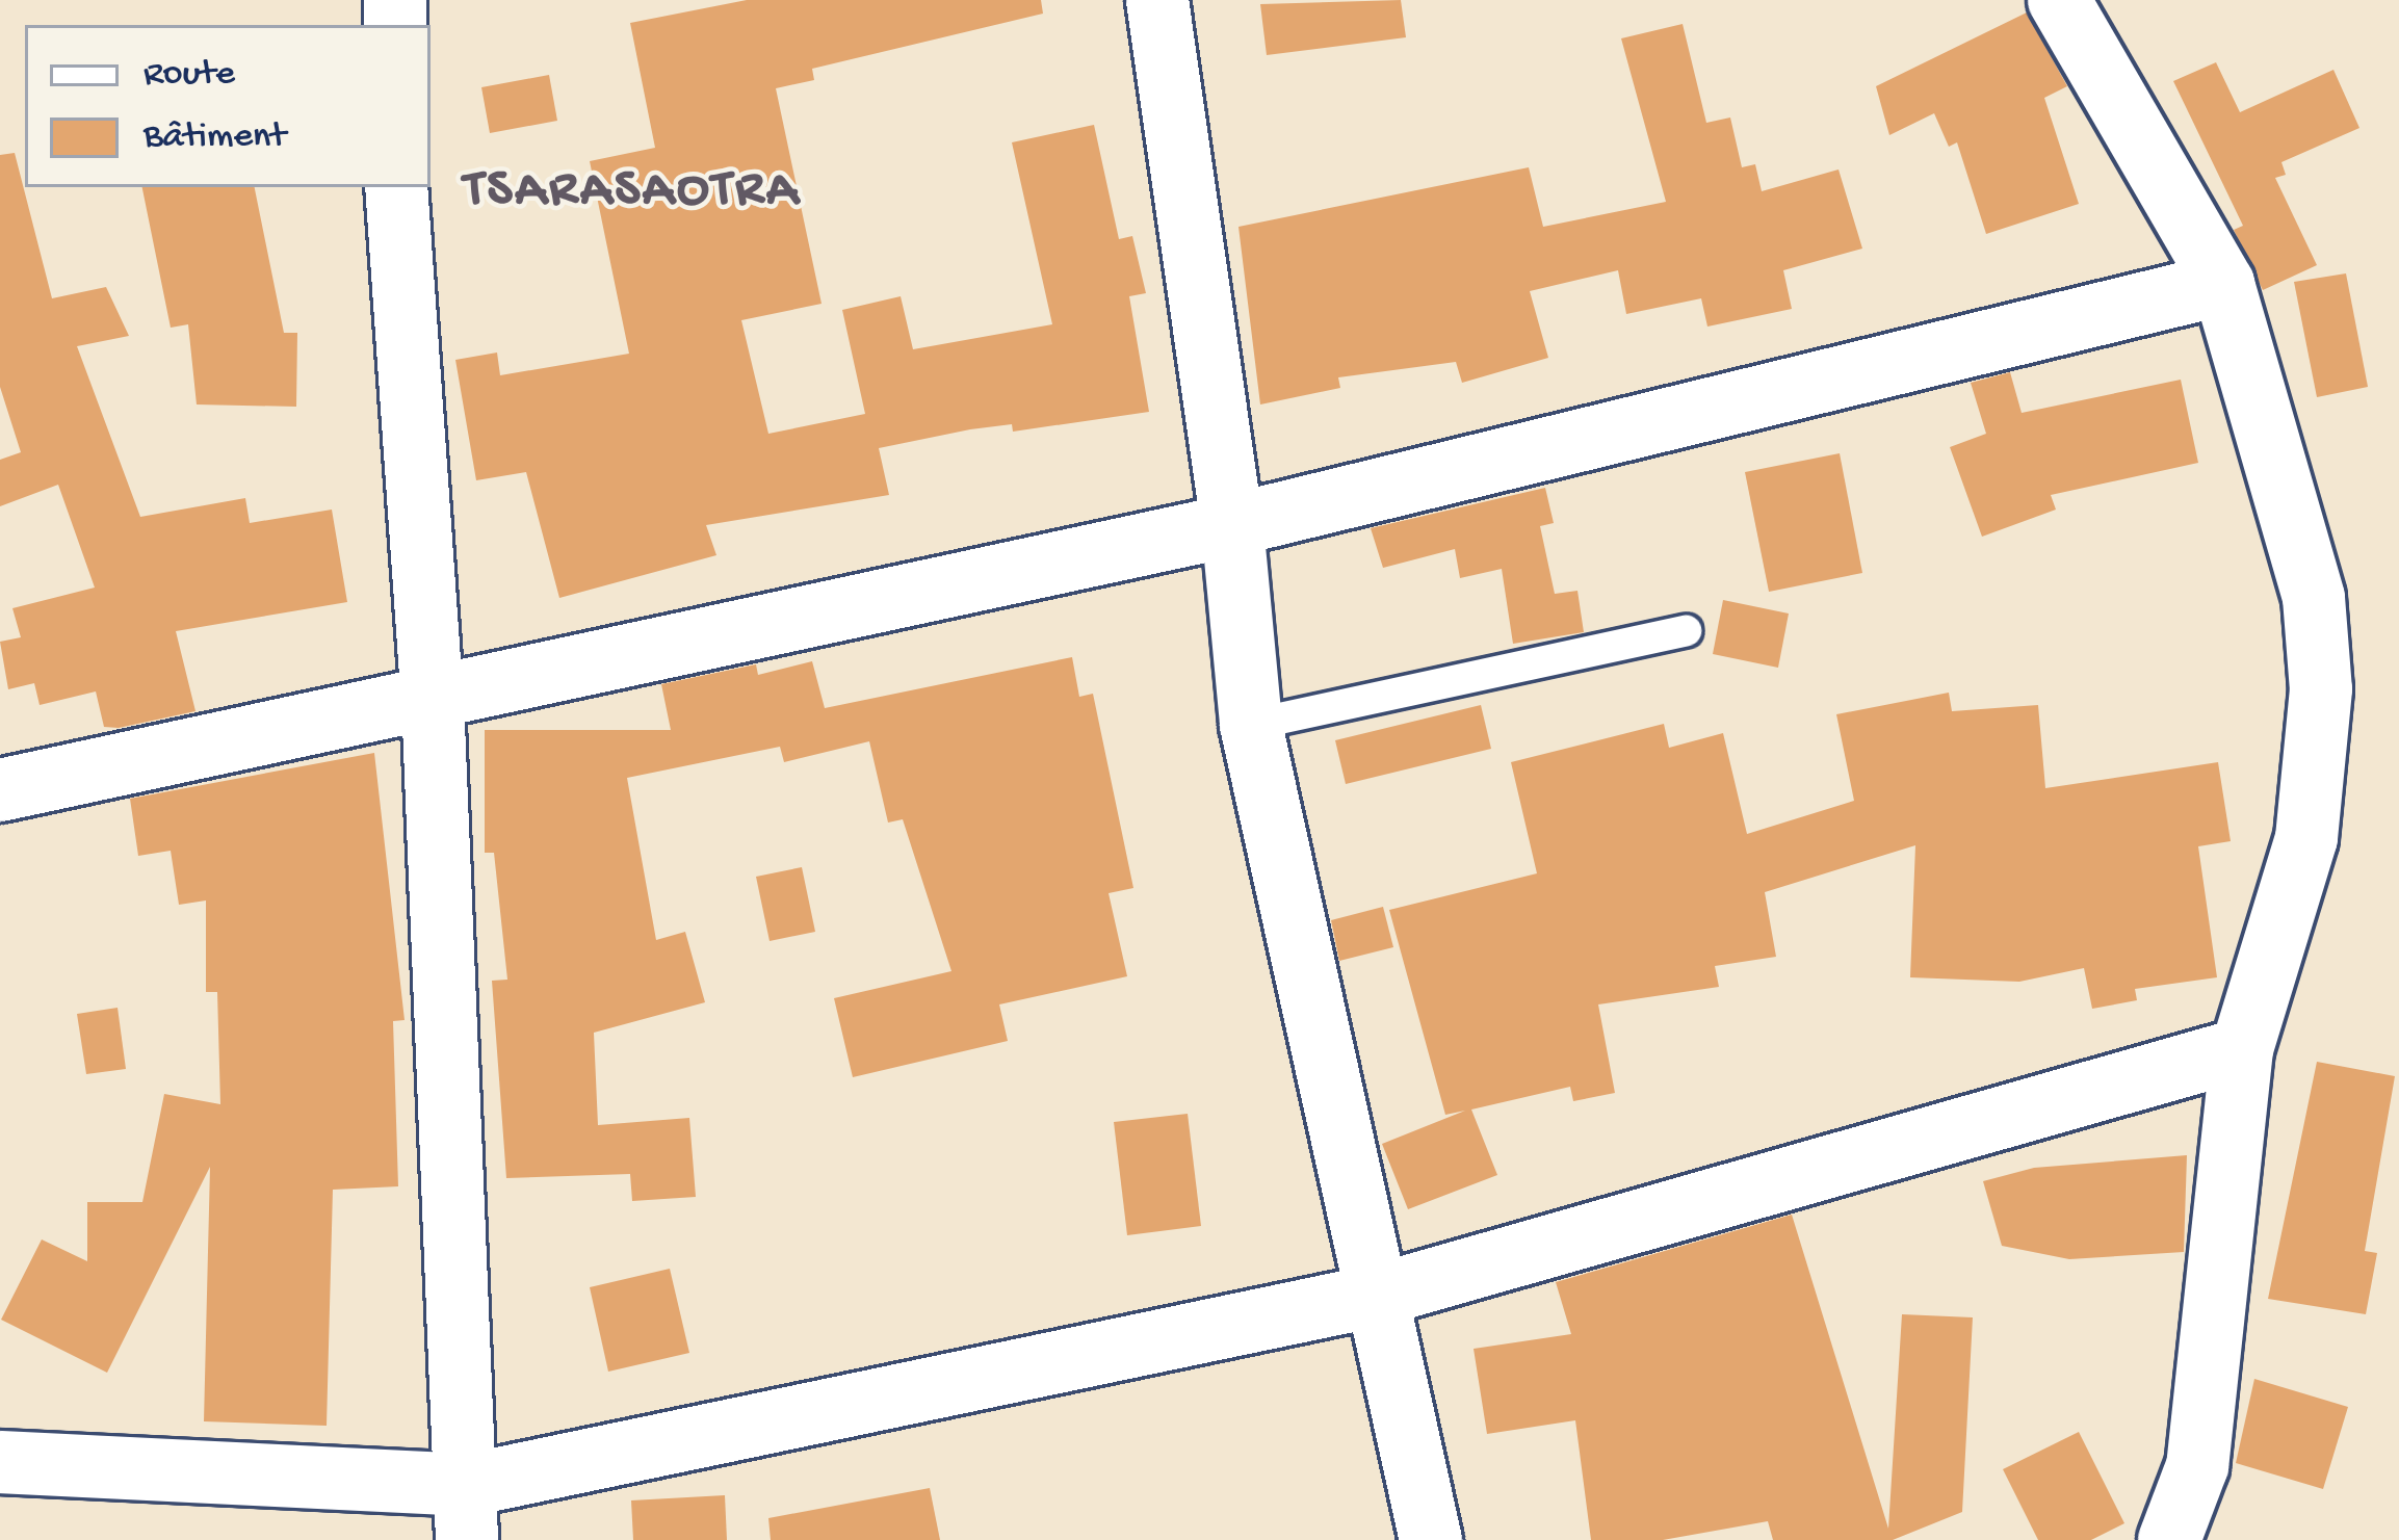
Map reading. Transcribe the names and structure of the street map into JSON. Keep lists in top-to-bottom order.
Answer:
{
  "districts": ["TSARASAOTRA"],
  "legend": ["Route", "Bâtiment"]
}
